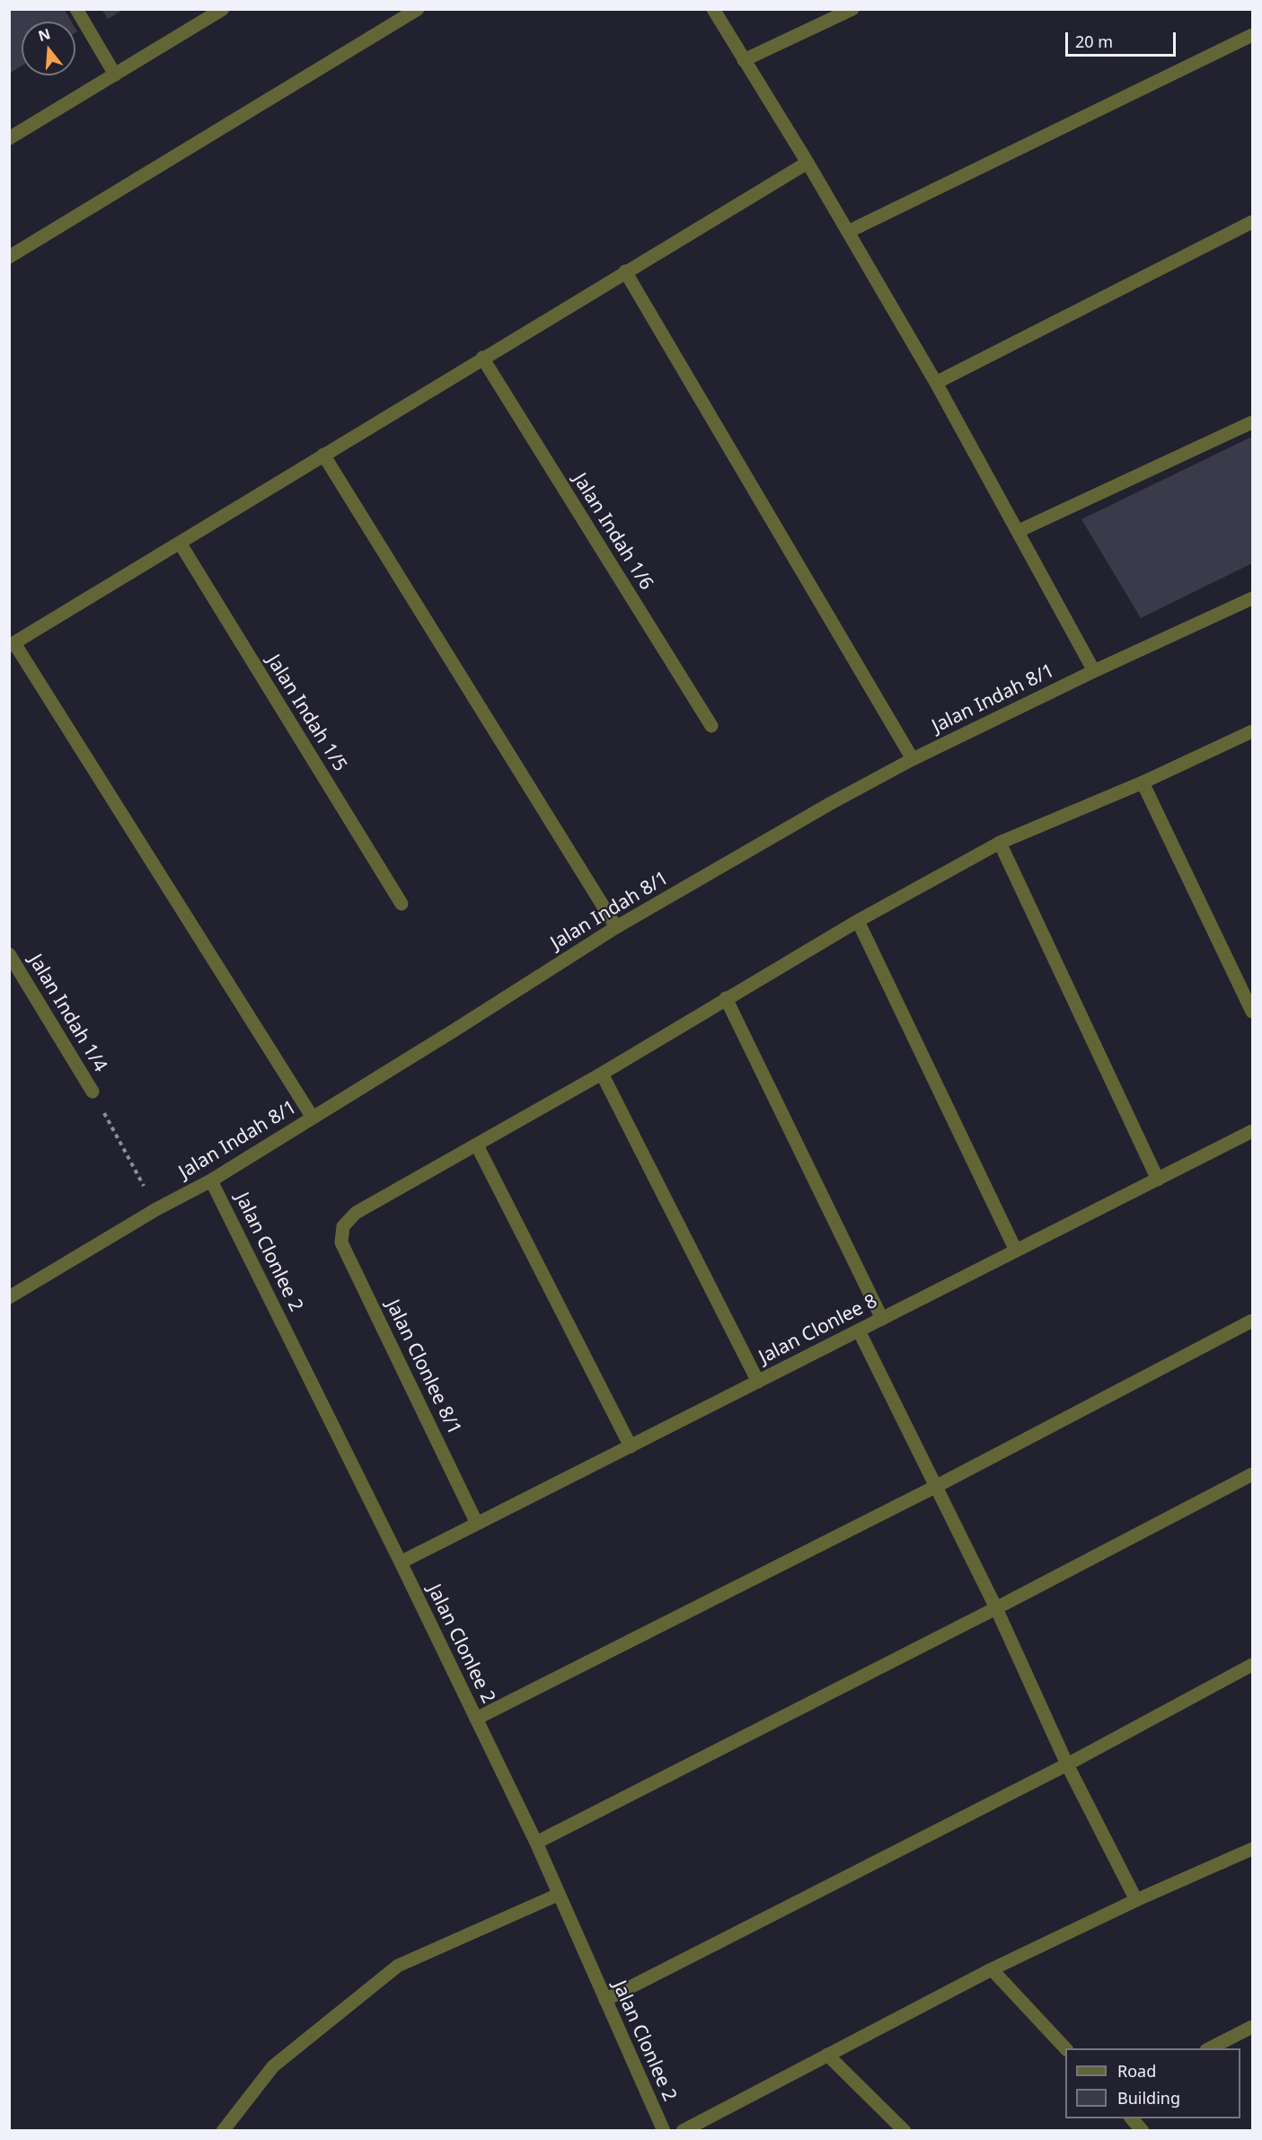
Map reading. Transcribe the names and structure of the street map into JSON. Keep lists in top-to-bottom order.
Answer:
{
  "streets": {
    "street": [
      "Jalan Indah 1/6",
      "Jalan Indah 8/1",
      "Jalan Indah 1/5",
      "Jalan Indah 1/4",
      "Jalan Clonlee 2",
      "Jalan Clonlee 8",
      "Jalan Clonlee 8/1"
    ]
  },
  "crossings": [
    ["Jalan Indah 8/1", "Jalan Clonlee 2"],
    ["Jalan Clonlee 2", "Jalan Clonlee 8"],
    ["Jalan Clonlee 8", "Jalan Clonlee 8/1"]
  ],
  "legend": ["Road", "Building"],
  "scale_bar": "20 m",
  "north": "top"
}
